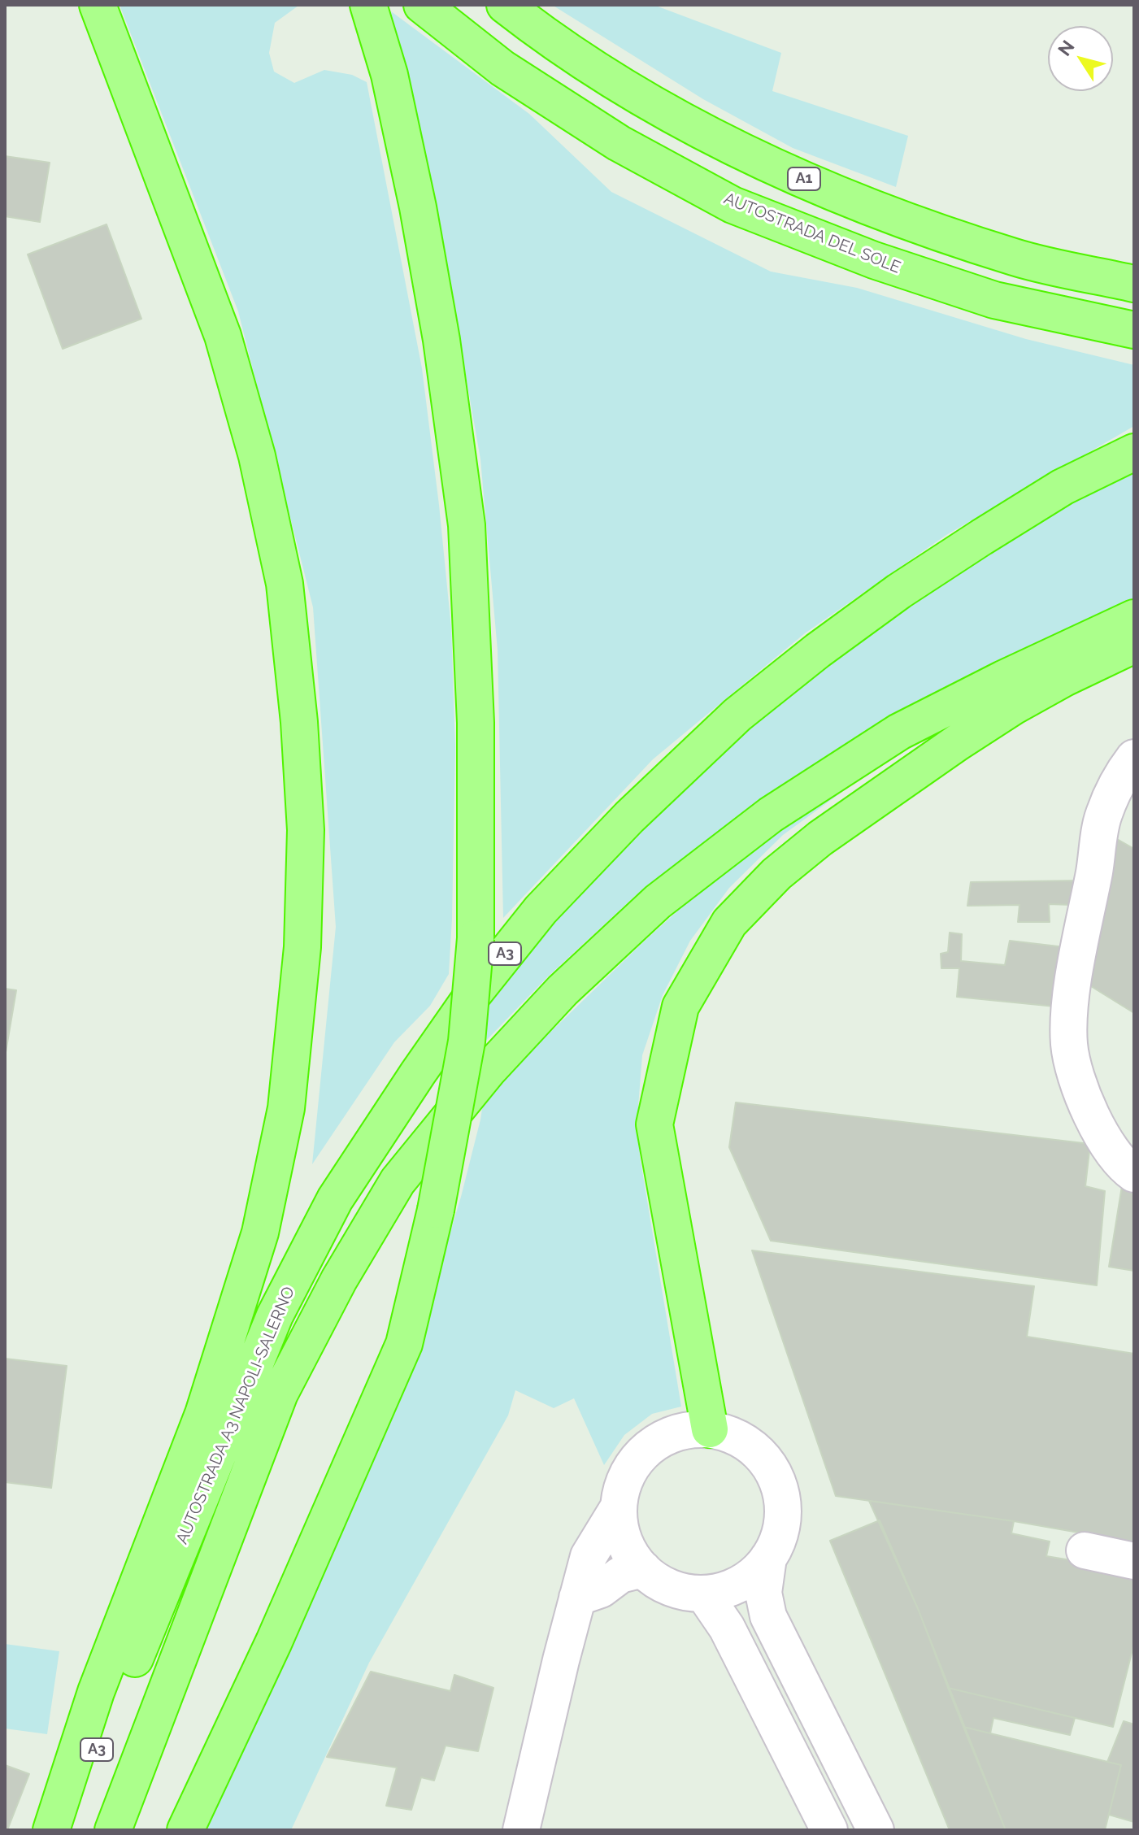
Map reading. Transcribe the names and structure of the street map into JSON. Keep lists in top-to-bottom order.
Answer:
{
  "streets": {
    "highway": [
      "A1",
      "AUTOSTRADA DEL SOLE",
      "A3",
      "AUTOSTRADA A3 NAPOLI-SALERNO"
    ]
  },
  "north": "top left"
}
